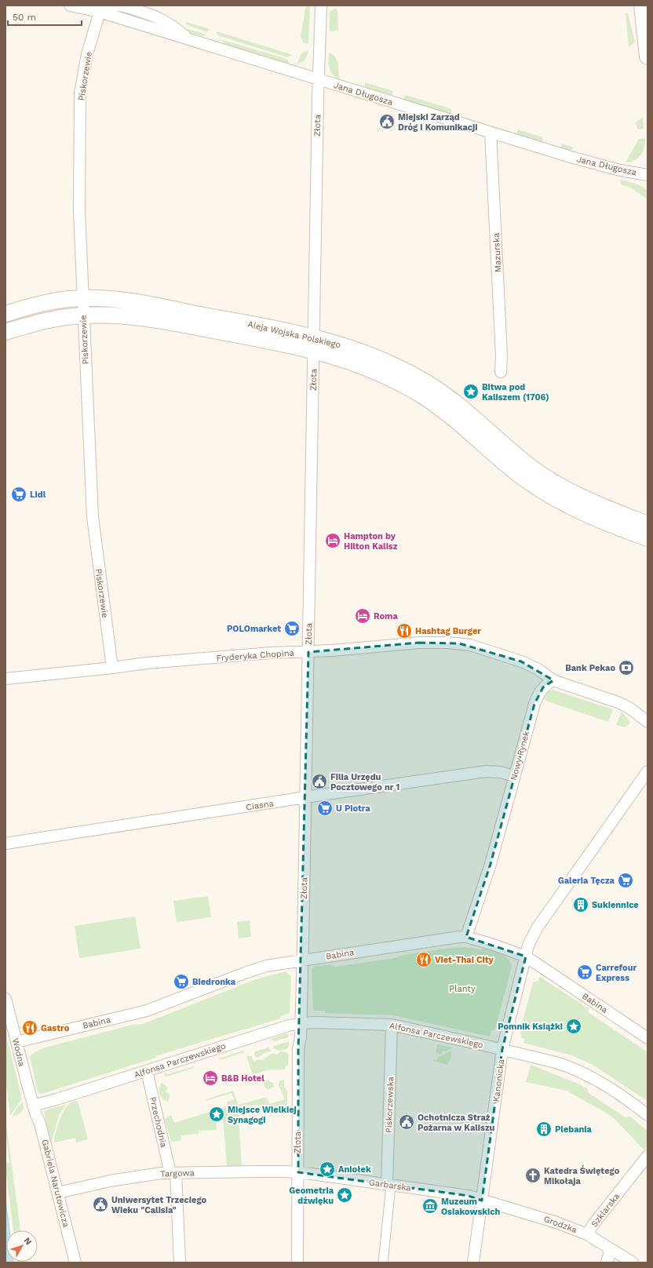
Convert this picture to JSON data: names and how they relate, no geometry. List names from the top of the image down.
{
  "streets": {
    "main road": ["Aleja Wojska Polskiego"],
    "street": [
      "Piskorzewie",
      "Jana Długosza",
      "Złota",
      "Mazurska",
      "Fryderyka Chopina",
      "Nowy Rynek",
      "Ciasna",
      "Babina",
      "Alfonsa Parczewskiego",
      "Wodna",
      "Kanonicka",
      "Piskorzewska",
      "Przechodnia",
      "Targowa",
      "Gabriela Narutowicza",
      "Garbarska",
      "Szklarska",
      "Grodzka"
    ]
  },
  "crossings": [
    ["Piskorzewie", "Jana Długosza"],
    ["Piskorzewie", "Aleja Wojska Polskiego"],
    ["Piskorzewie", "Fryderyka Chopina"],
    ["Jana Długosza", "Złota"],
    ["Jana Długosza", "Mazurska"],
    ["Złota", "Aleja Wojska Polskiego"],
    ["Złota", "Fryderyka Chopina"],
    ["Złota", "Ciasna"],
    ["Złota", "Babina"],
    ["Złota", "Alfonsa Parczewskiego"],
    ["Złota", "Targowa"],
    ["Złota", "Garbarska"],
    ["Fryderyka Chopina", "Nowy Rynek"],
    ["Nowy Rynek", "Ciasna"],
    ["Nowy Rynek", "Babina"],
    ["Babina", "Wodna"],
    ["Babina", "Kanonicka"],
    ["Alfonsa Parczewskiego", "Wodna"],
    ["Alfonsa Parczewskiego", "Kanonicka"],
    ["Alfonsa Parczewskiego", "Piskorzewska"],
    ["Alfonsa Parczewskiego", "Przechodnia"],
    ["Alfonsa Parczewskiego", "Gabriela Narutowicza"],
    ["Wodna", "Gabriela Narutowicza"],
    ["Kanonicka", "Garbarska"],
    ["Kanonicka", "Grodzka"],
    ["Piskorzewska", "Garbarska"],
    ["Przechodnia", "Targowa"],
    ["Targowa", "Gabriela Narutowicza"],
    ["Targowa", "Garbarska"],
    ["Garbarska", "Grodzka"],
    ["Szklarska", "Grodzka"]
  ],
  "parks": ["Planty"],
  "places": {
    "public building": [
      "Miejski Zarząd Dróg i Komunikacji",
      "Filia Urzędu Pocztowego nr 1",
      "Ochotnicza Straż Pożarna w Kaliszu",
      "Uniwersytet Trzeciego Wieku \"Calisia\""
    ],
    "place": [
      "Bitwa pod Kaliszem (1706)",
      "Pomnik Książki",
      "Miejsce Wielkiej Synagogi",
      "Aniołek",
      "Geometria dźwięku"
    ],
    "supermarket": [
      "Lidl",
      "POLOmarket",
      "U Piotra",
      "Galeria Tęcza",
      "Carrefour Express",
      "Biedronka"
    ],
    "hotel": ["Hampton by Hilton Kalisz", "Roma", "B&B Hotel"],
    "restaurant": ["Hashtag Burger", "Viet-Thai City", "Gastro"],
    "bank": ["Bank Pekao"],
    "building": ["Sukiennice", "Plebania"],
    "church": ["Katedra Świętego Mikołaja"],
    "museum": ["Muzeum Osiakowskich"]
  },
  "scale_bar": "50 m",
  "north": "top right"
}
